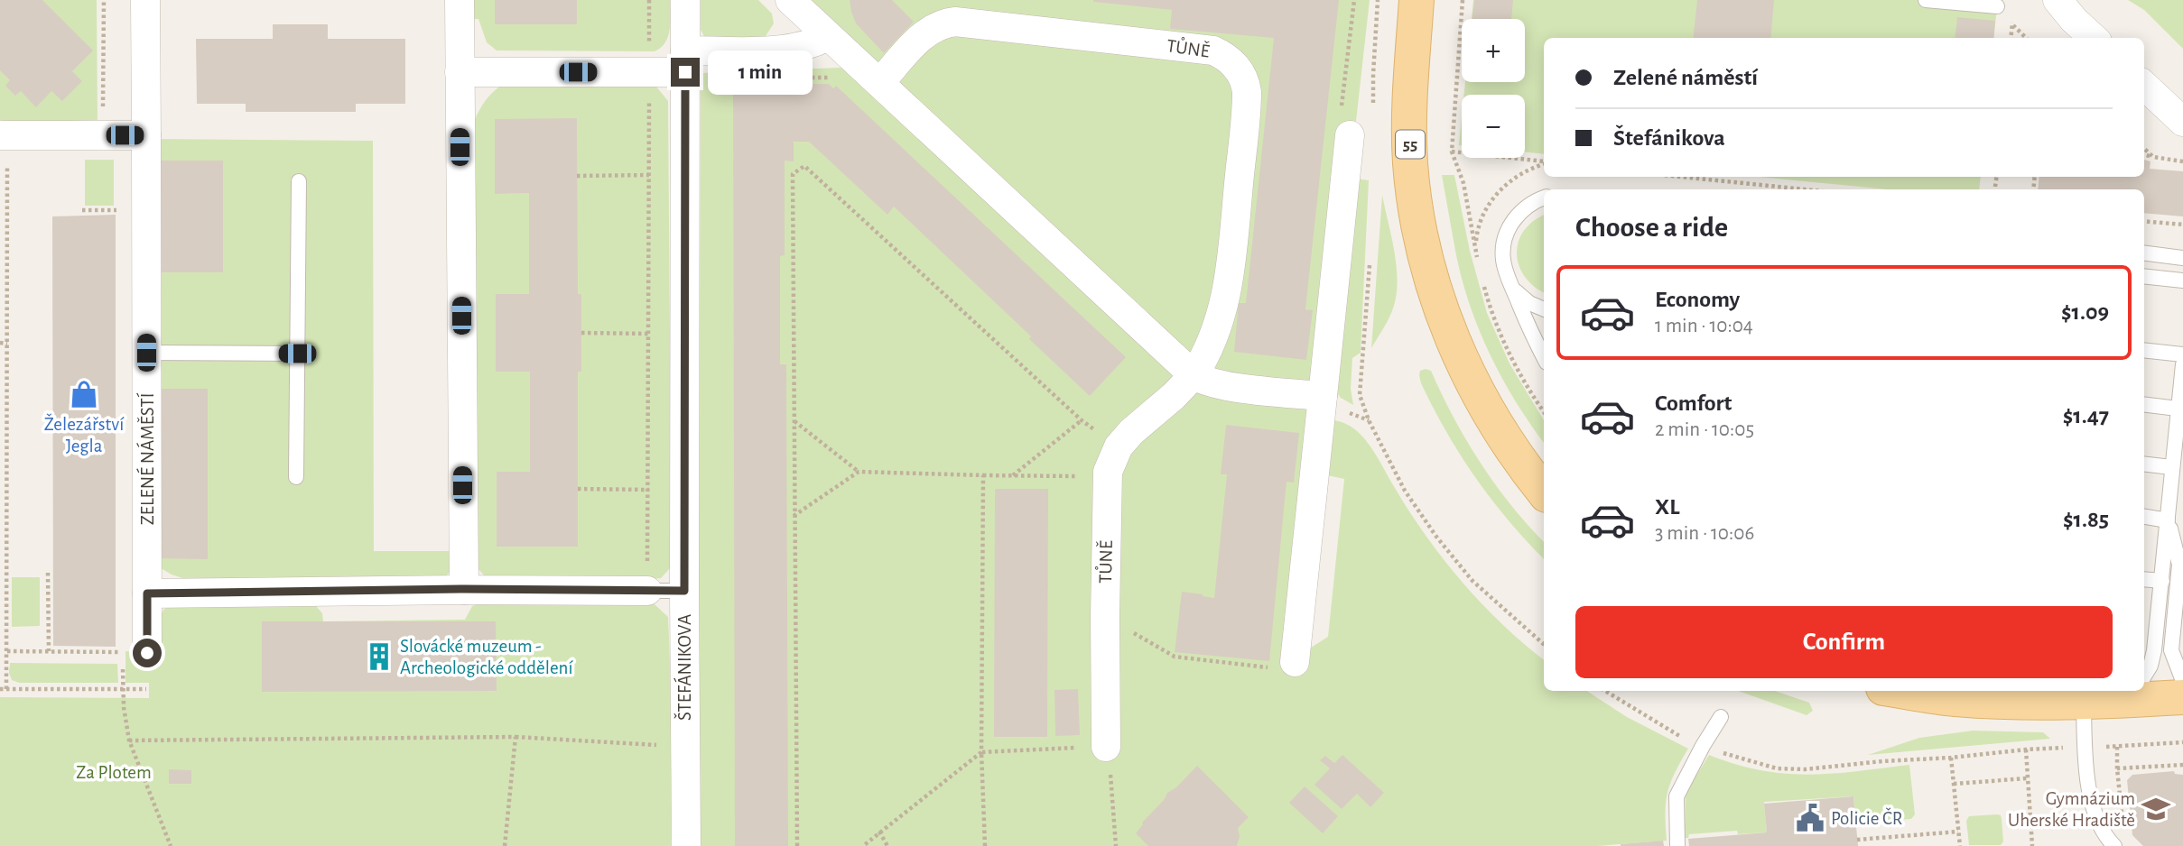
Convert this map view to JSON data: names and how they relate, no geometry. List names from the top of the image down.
{
  "streets": {
    "main road": ["55"],
    "street": ["TŮNĚ", "ZELENÉ NÁMĚSTÍ", "ŠTEFÁNIKOVA"]
  },
  "parks": ["Za Plotem"],
  "places": {
    "shop": ["Železářství Jegla"],
    "building": ["Slovácké muzeum - Archeologické oddělení"],
    "school or university": ["Gymnázium Uherské Hradiště"],
    "public building": ["Policie ČR"]
  },
  "page": {
    "map_buttons": ["+", "−"],
    "banner": ["Zelené náměstí", "Štefánikova"],
    "bubble": "1 min",
    "heading": "Choose a ride",
    "list": [
      {
        "name": "Economy",
        "note": "1 min · 10:04",
        "value": "$1.09"
      },
      {
        "name": "Comfort",
        "note": "2 min · 10:05",
        "value": "$1.47"
      },
      {
        "name": "XL",
        "note": "3 min · 10:06",
        "value": "$1.85"
      }
    ],
    "buttons": "Confirm"
  }
}
